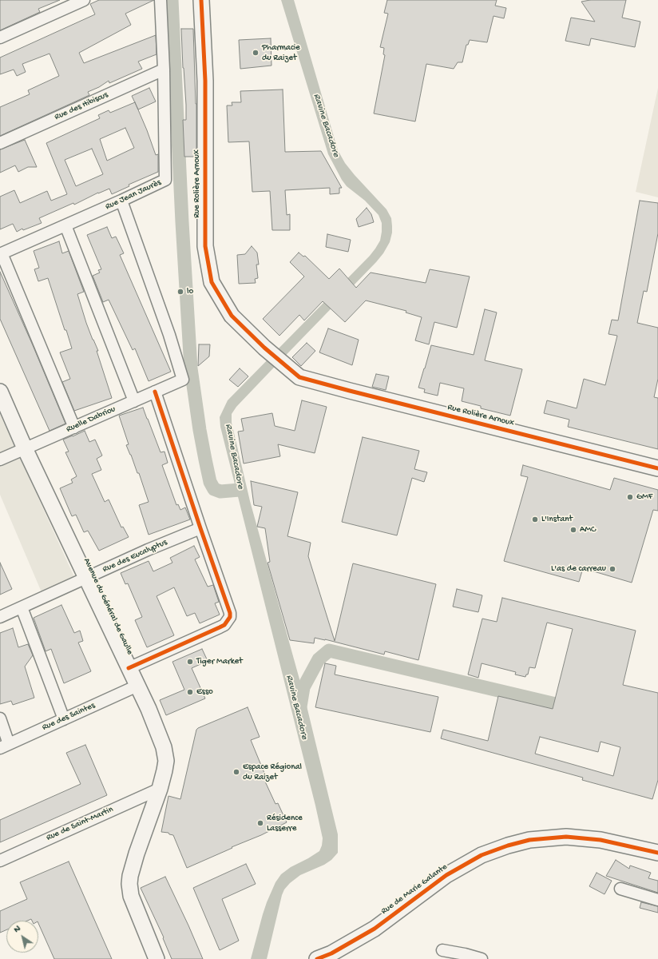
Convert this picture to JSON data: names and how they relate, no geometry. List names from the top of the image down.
{
  "streets": {
    "street": [
      "Rue des Hibiscus",
      "Rue Rolière Arnoux",
      "Rue Jean Jaurès",
      "Ruelle Dabriou",
      "Rue des Eucalyptus",
      "Avenue du Général de Gaulle",
      "Rue des Saintes",
      "Rue de Saint-Martin",
      "Rue de Marie Galante"
    ]
  },
  "crossings": [
    ["Rue des Hibiscus", "Rue Jean Jaurès"],
    ["Rue Jean Jaurès", "Ruelle Dabriou"],
    ["Ruelle Dabriou", "Avenue du Général de Gaulle"],
    ["Rue des Eucalyptus", "Avenue du Général de Gaulle"],
    ["Avenue du Général de Gaulle", "Rue des Saintes"],
    ["Avenue du Général de Gaulle", "Rue de Saint-Martin"]
  ],
  "water": ["Ravine Bacadore"],
  "places": [
    "Pharmacie du Raizet",
    "lo",
    "GMF",
    "L'Instant",
    "AMC",
    "L'as de carreau",
    "Tiger Market",
    "Esso",
    "Espace Régional du Raizet",
    "Résidence Lasserre"
  ],
  "north": "top left"
}
